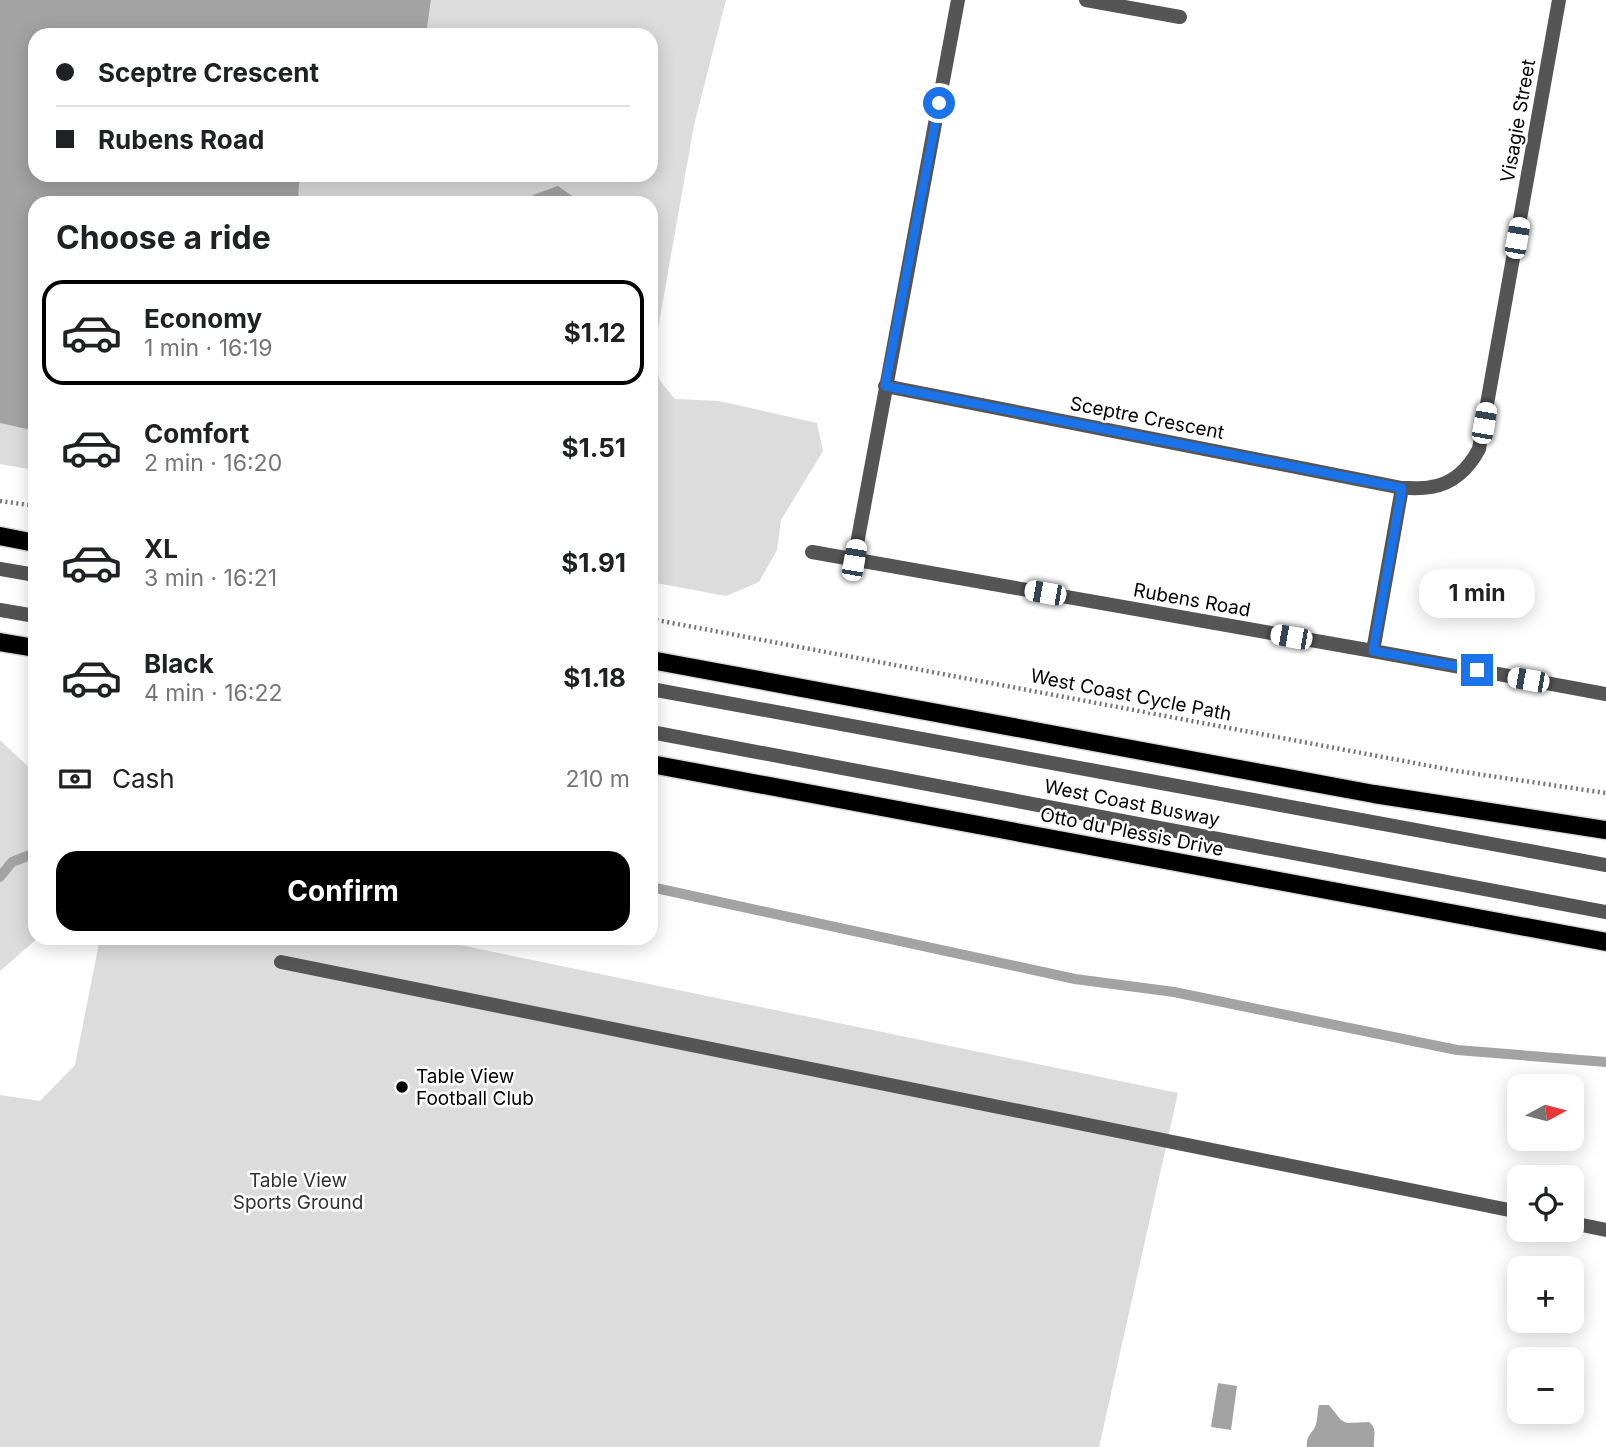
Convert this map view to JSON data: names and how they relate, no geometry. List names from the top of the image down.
{
  "streets": {
    "main road": ["Otto du Plessis Drive"],
    "street": [
      "Visagie Street",
      "Sceptre Crescent",
      "Rubens Road",
      "West Coast Busway"
    ],
    "path": ["West Coast Cycle Path"]
  },
  "crossings": [
    ["Visagie Street", "Sceptre Crescent"]
  ],
  "parks": ["Table View Sports Ground"],
  "places": ["Table View Football Club"],
  "north": "right",
  "page": {
    "banner": ["Sceptre Crescent", "Rubens Road"],
    "heading": "Choose a ride",
    "list": [
      {
        "name": "Economy",
        "note": "1 min · 16:19",
        "value": "$1.12"
      },
      {
        "name": "Comfort",
        "note": "2 min · 16:20",
        "value": "$1.51"
      },
      {
        "name": "XL",
        "note": "3 min · 16:21",
        "value": "$1.91"
      },
      {
        "name": "Black",
        "note": "4 min · 16:22",
        "value": "$1.18"
      }
    ],
    "bubble": "1 min",
    "pay": ["Cash", "210 m"],
    "buttons": "Confirm",
    "map_buttons": ["+", "−"]
  }
}
